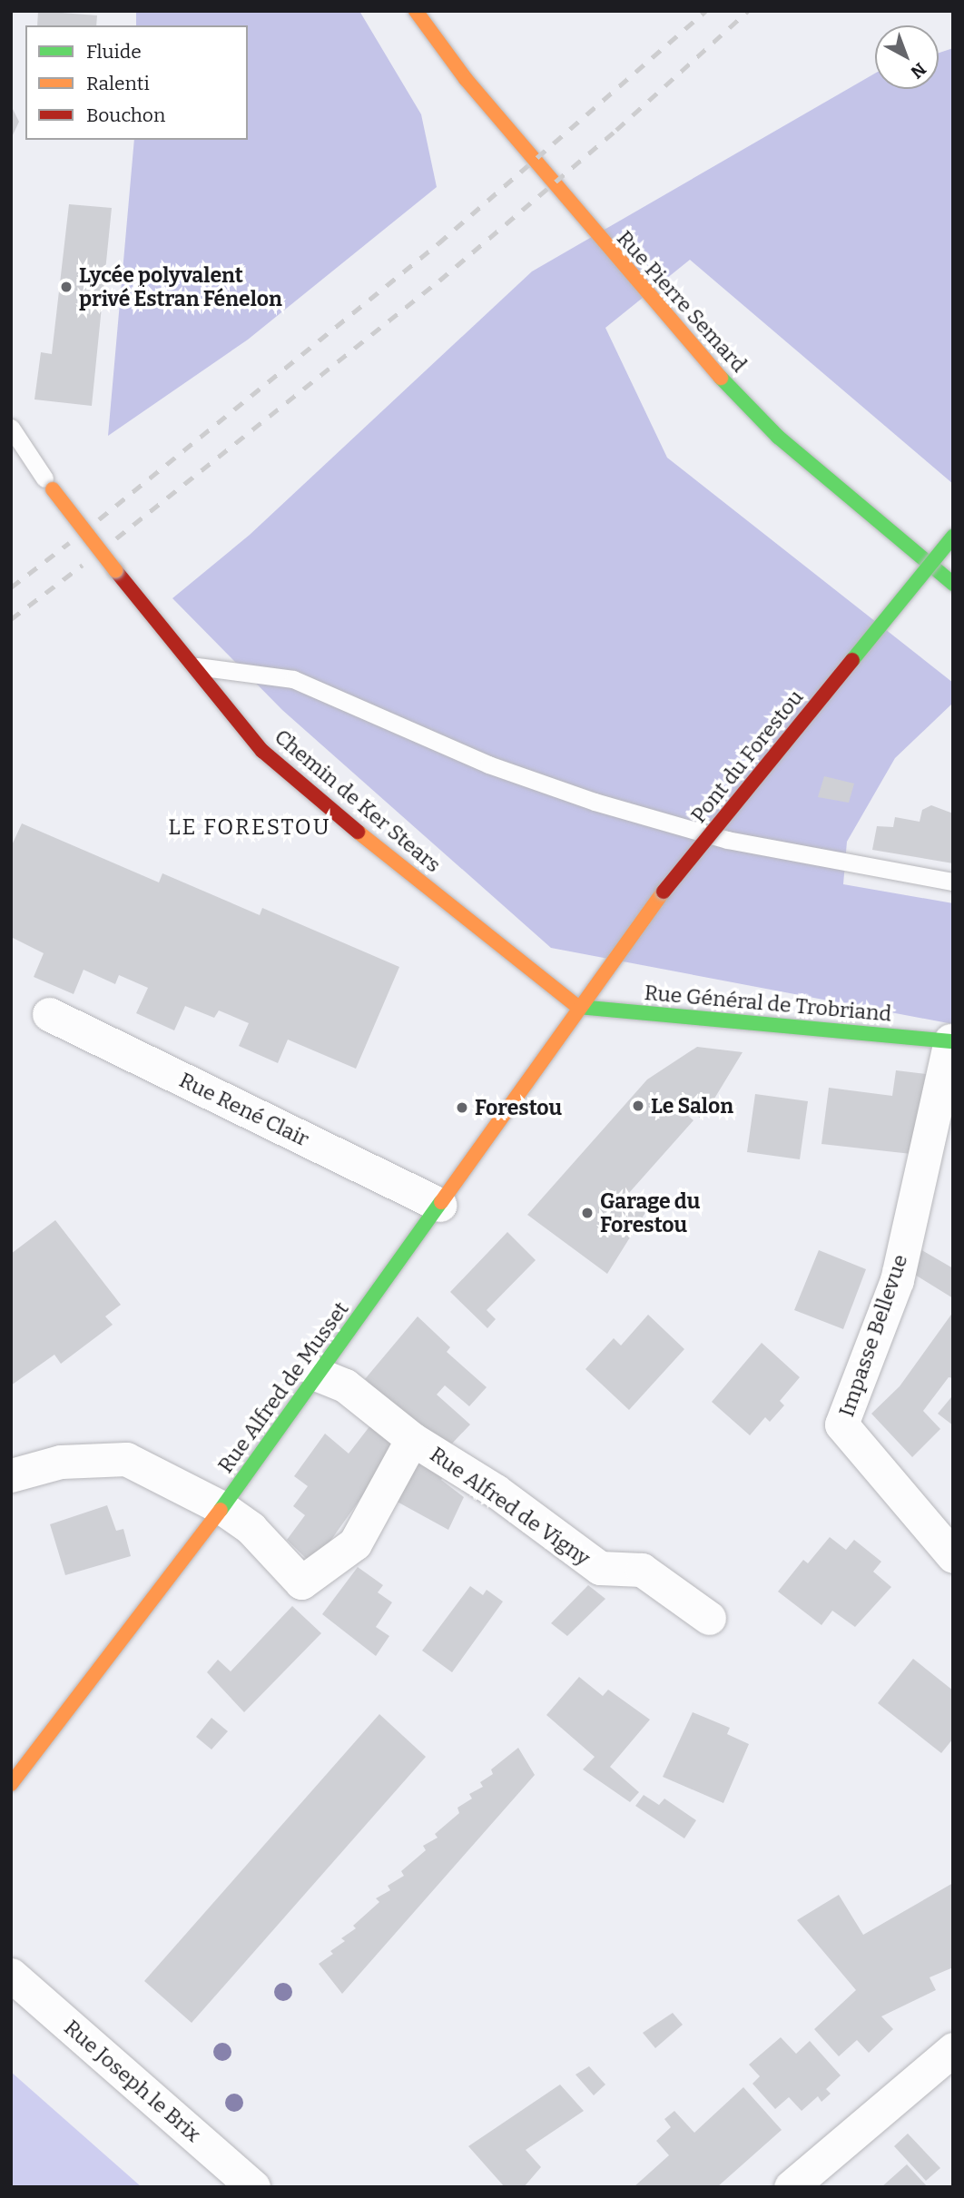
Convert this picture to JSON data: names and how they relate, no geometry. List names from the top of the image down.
{
  "streets": {
    "street": [
      "Rue Pierre Semard",
      "Pont du Forestou",
      "Chemin de Ker Stears",
      "Rue Général de Trobriand",
      "Rue René Clair",
      "Impasse Bellevue",
      "Rue Alfred de Musset",
      "Rue Alfred de Vigny",
      "Rue Joseph le Brix"
    ]
  },
  "crossings": [
    ["Pont du Forestou", "Chemin de Ker Stears"],
    ["Pont du Forestou", "Rue Général de Trobriand"],
    ["Pont du Forestou", "Rue Alfred de Musset"],
    ["Chemin de Ker Stears", "Rue Général de Trobriand"],
    ["Chemin de Ker Stears", "Rue Alfred de Musset"],
    ["Rue Général de Trobriand", "Impasse Bellevue"],
    ["Rue Général de Trobriand", "Rue Alfred de Musset"],
    ["Rue René Clair", "Rue Alfred de Musset"],
    ["Rue Alfred de Musset", "Rue Alfred de Vigny"]
  ],
  "districts": ["LE FORESTOU"],
  "places": [
    "Lycée polyvalent privé Estran Fénelon",
    "Le Salon",
    "Forestou",
    "Garage du Forestou"
  ],
  "legend": ["Fluide", "Ralenti", "Bouchon"],
  "north": "bottom right"
}
